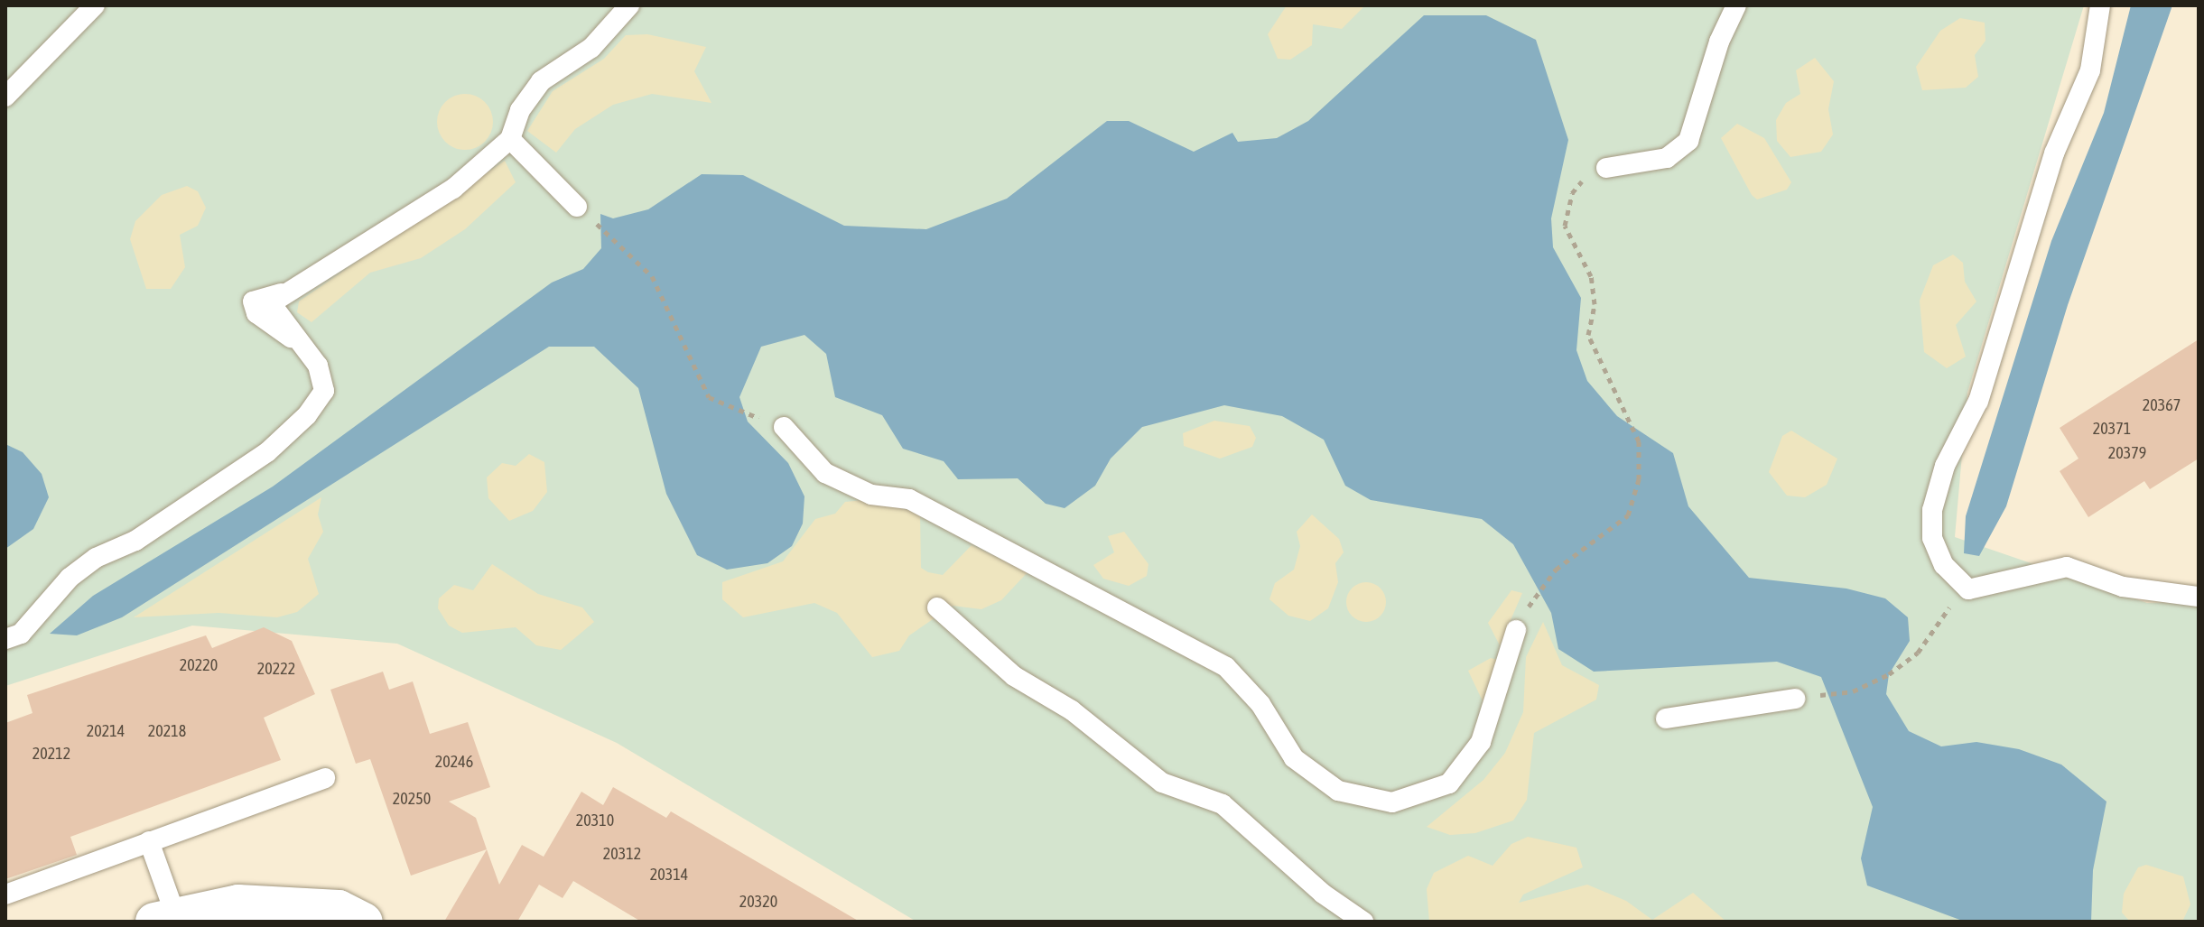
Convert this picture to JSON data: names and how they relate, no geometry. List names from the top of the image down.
{
  "house_numbers": [
    "20367",
    "20371",
    "20379",
    "20220",
    "20222",
    "20214",
    "20218",
    "20212",
    "20246",
    "20250",
    "20310",
    "20312",
    "20314",
    "20320"
  ]
}
